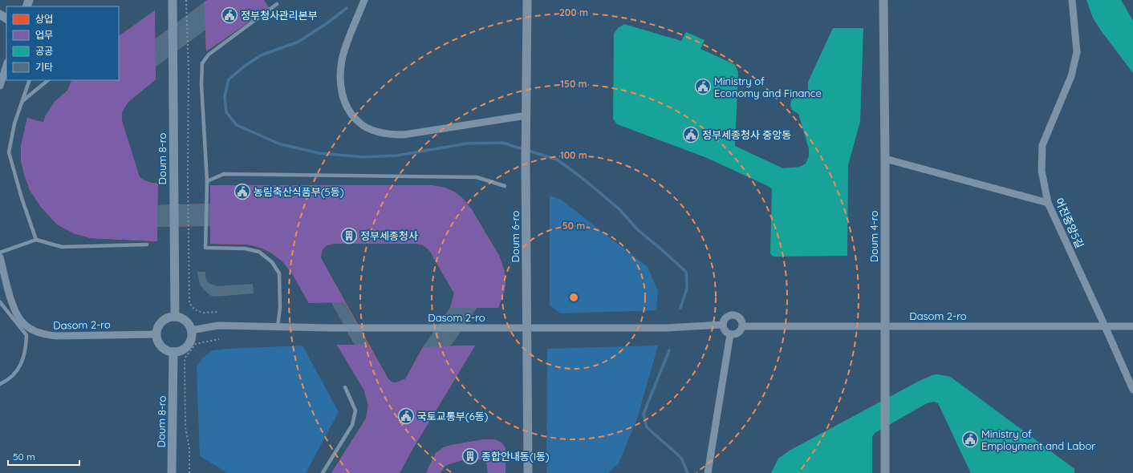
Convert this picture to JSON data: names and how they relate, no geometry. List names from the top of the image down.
{
  "streets": {
    "street": [
      "Doum 8-ro",
      "어진중앙5길",
      "Doum 6-ro",
      "Doum 4-ro",
      "Dasom 2-ro"
    ]
  },
  "crossings": [
    ["Doum 8-ro", "Dasom 2-ro"],
    ["어진중앙5길", "Dasom 2-ro"],
    ["Doum 6-ro", "Dasom 2-ro"],
    ["Doum 4-ro", "Dasom 2-ro"]
  ],
  "places": {
    "public building": [
      "정부청사관리본부",
      "Ministry of Economy and Finance",
      "정부세종청사 중앙동",
      "농림축산식품부(5동)",
      "국토교통부(6동)",
      "Ministry of Employment and Labor"
    ],
    "building": ["정부세종청사", "종합안내동(I동)"]
  },
  "legend": [
    "상업",
    "업무",
    "공공",
    "기타"
  ],
  "scale_bar": "50 m",
  "rings": [
    "200 m",
    "150 m",
    "100 m",
    "50 m"
  ]
}
